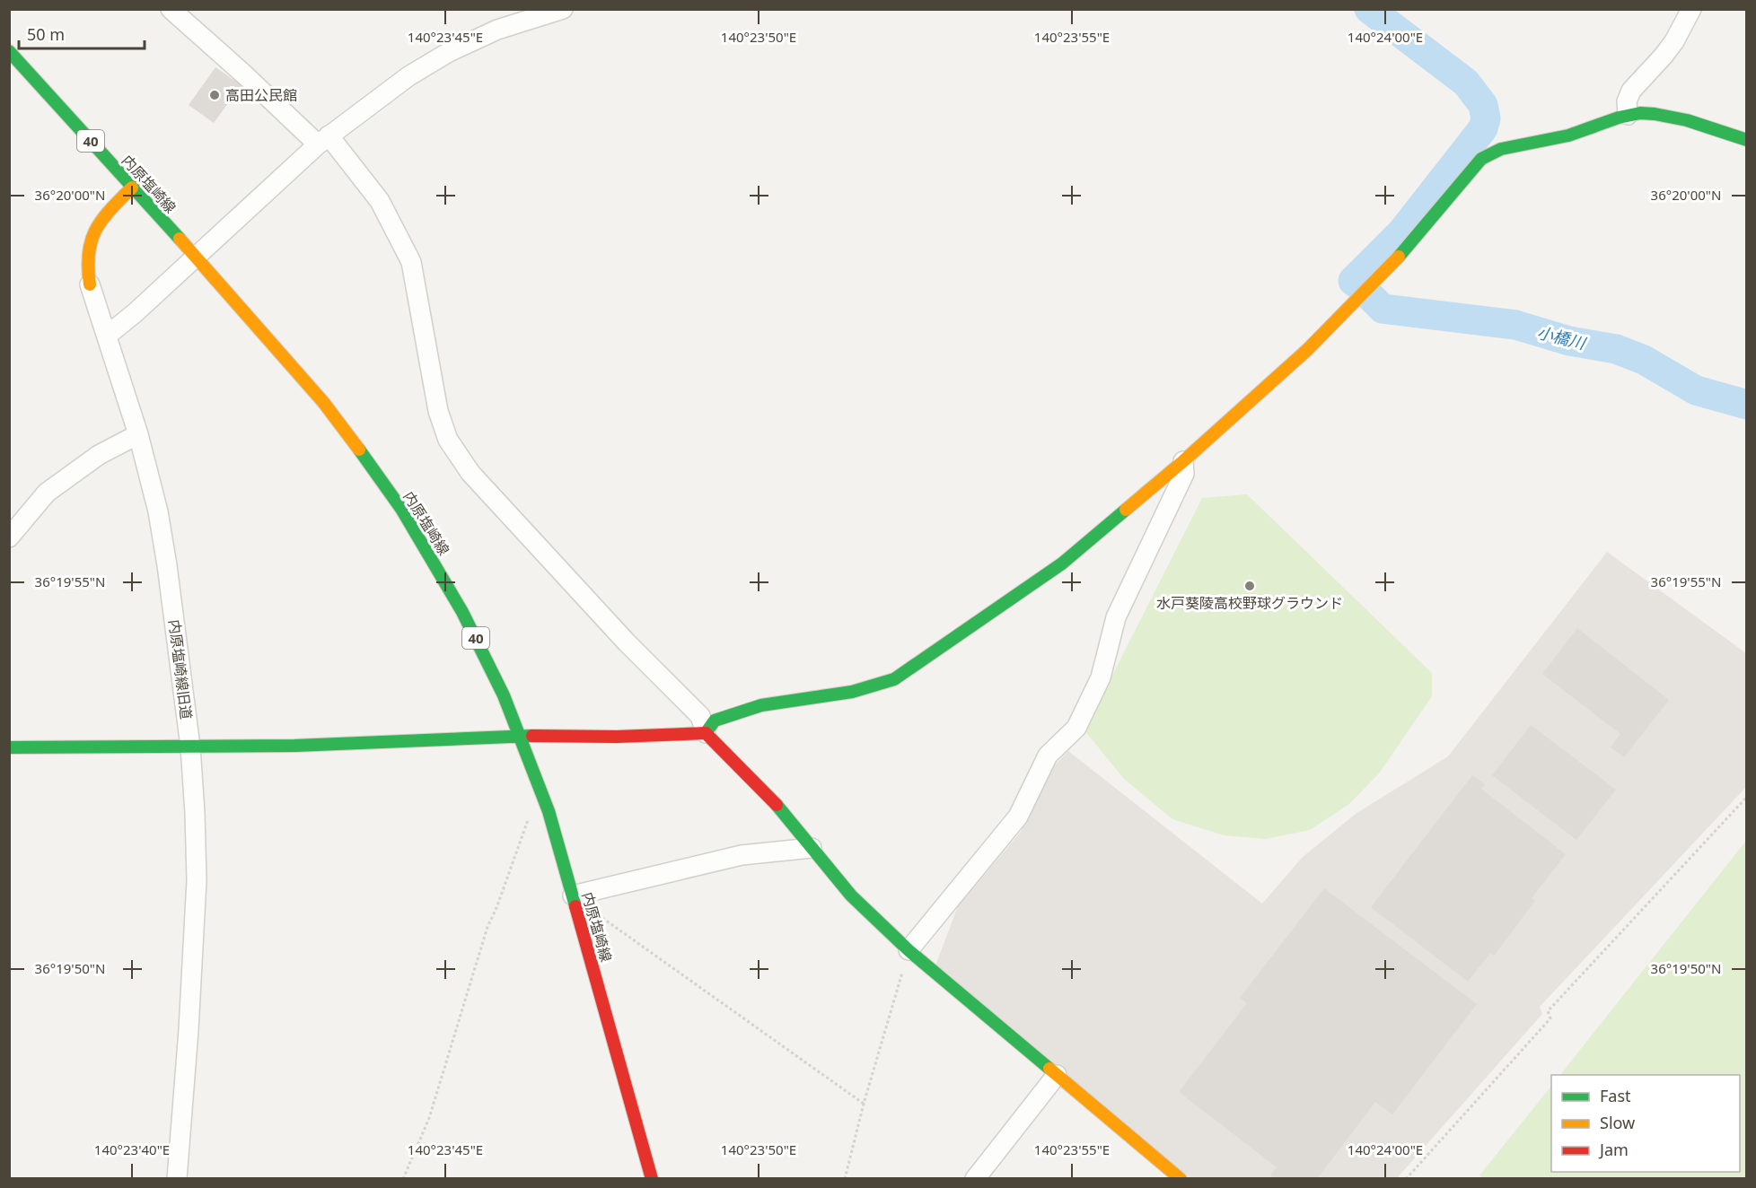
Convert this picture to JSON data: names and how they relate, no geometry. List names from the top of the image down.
{
  "streets": {
    "street": ["40", "内原塩崎線", "内原塩崎線旧道"]
  },
  "crossings": [
    ["内原塩崎線", "内原塩崎線旧道"]
  ],
  "water": ["小橋川"],
  "places": ["高田公民館", "水戸葵陵高校野球グラウンド"],
  "legend": ["Fast", "Slow", "Jam"],
  "scale_bar": "50 m",
  "coordinates": [
    "140°23'45\"E",
    "140°23'50\"E",
    "140°23'55\"E",
    "140°24'00\"E",
    "36°20'00\"N",
    "36°19'55\"N",
    "36°19'50\"N",
    "140°23'40\"E"
  ]
}
